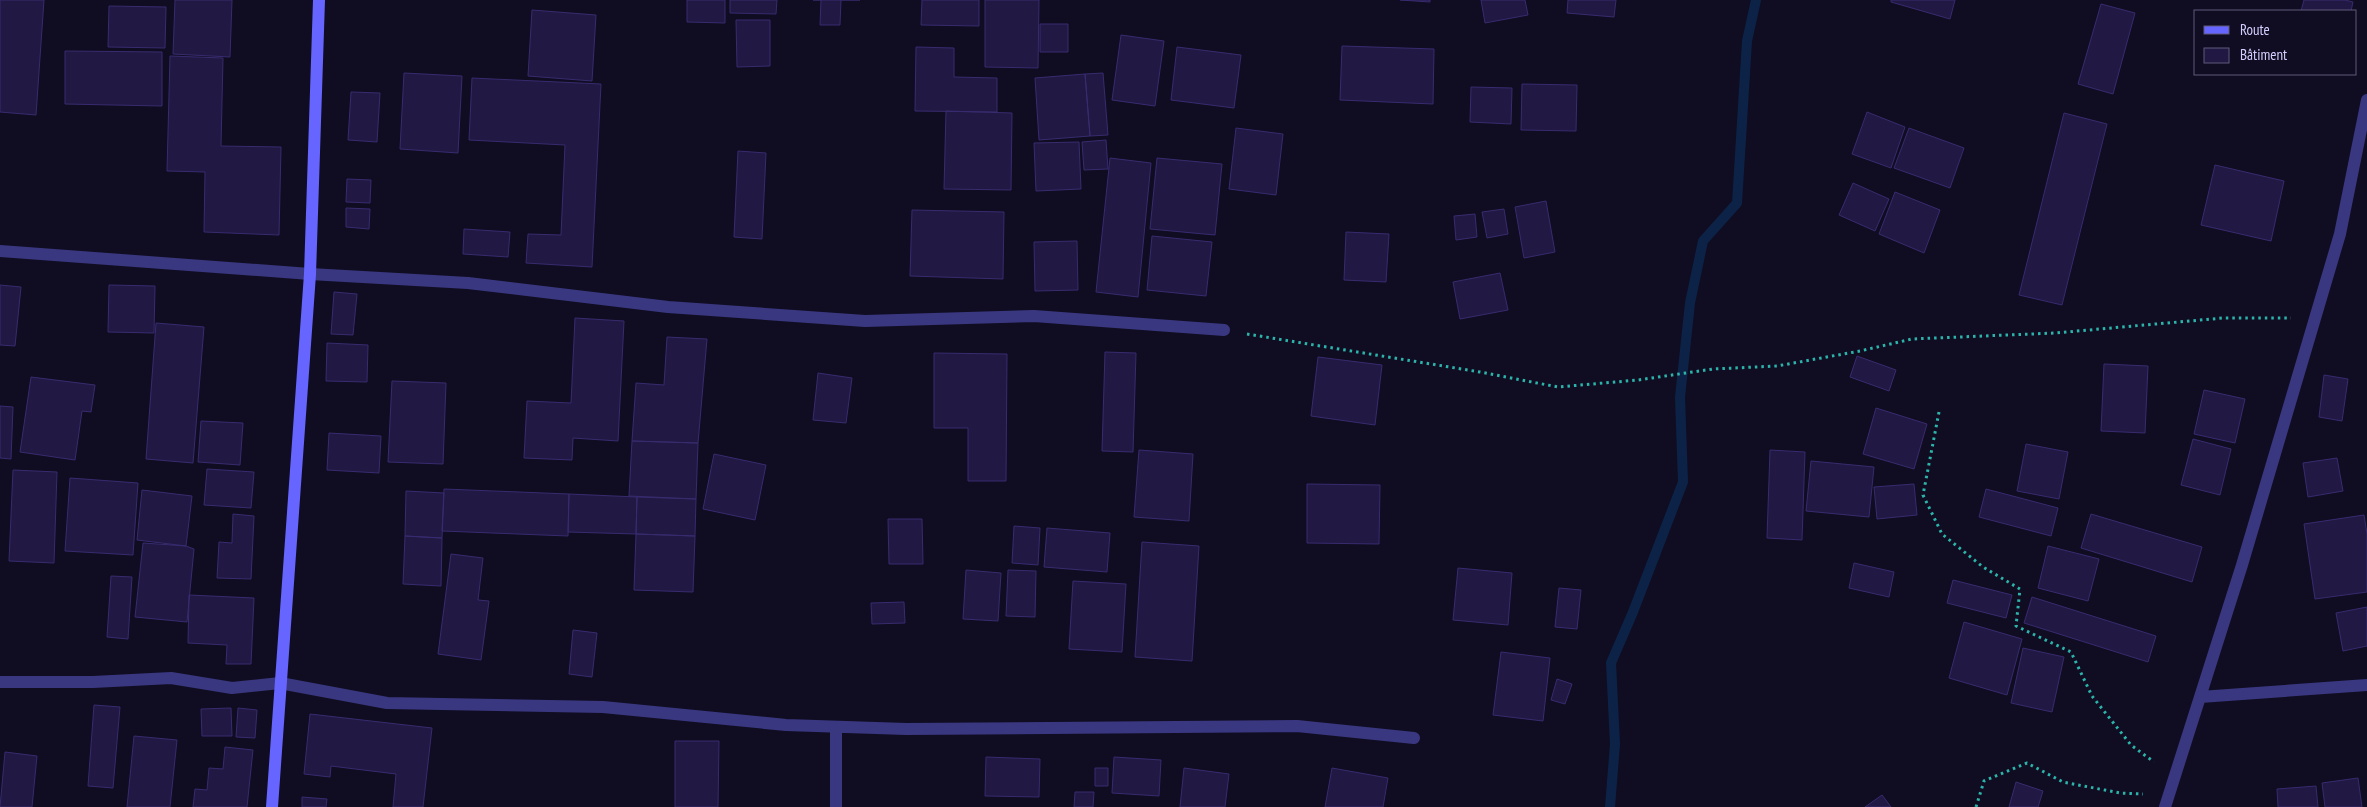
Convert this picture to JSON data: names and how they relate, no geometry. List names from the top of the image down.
{
  "legend": ["Route", "Bâtiment"]
}
